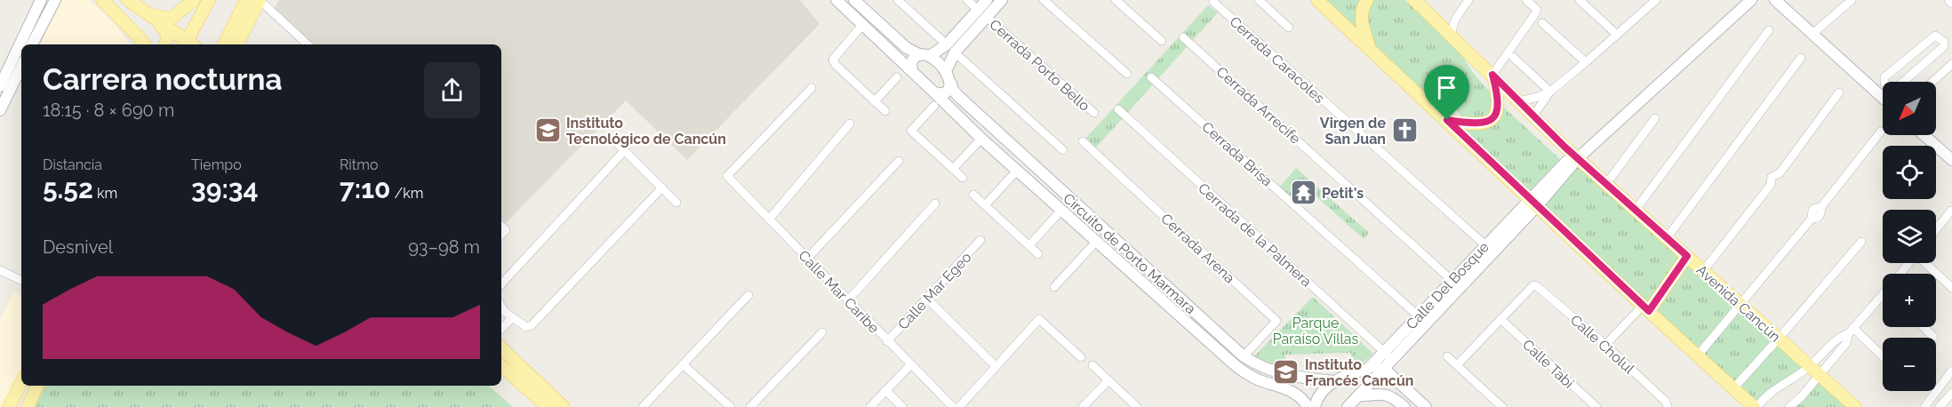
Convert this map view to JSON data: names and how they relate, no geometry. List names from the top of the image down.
{
  "streets": {
    "main road": ["Avenida Cancún"],
    "street": [
      "Cerrada Caracoles",
      "Cerrada Porto Bello",
      "Cerrada Arrecife",
      "Cerrada Brisa",
      "Cerrada de la Palmera",
      "Cerrada Arena",
      "Circuito de Porto Marmara",
      "Calle Del Bosque",
      "Calle Mar Egeo",
      "Calle Mar Caribe",
      "Calle Cholul",
      "Calle Tabi"
    ]
  },
  "crossings": [
    ["Cerrada Caracoles", "Calle Del Bosque"],
    ["Cerrada Arrecife", "Calle Del Bosque"],
    ["Cerrada Brisa", "Calle Del Bosque"],
    ["Cerrada de la Palmera", "Calle Del Bosque"],
    ["Cerrada Arena", "Circuito de Porto Marmara"],
    ["Circuito de Porto Marmara", "Calle Del Bosque"],
    ["Calle Del Bosque", "Avenida Cancún"],
    ["Calle Mar Egeo", "Calle Mar Caribe"],
    ["Calle Cholul", "Calle Tabi"]
  ],
  "parks": ["Parque Paraíso Villas"],
  "places": {
    "school or university": ["Instituto Tecnológico de Cancún", "Instituto Francés Cancún"],
    "church": ["Virgen de San Juan"],
    "temple": ["Petit's"]
  },
  "north": "bottom left",
  "page": {
    "heading": ["Carrera nocturna", "18:15 · 8 × 690 m"],
    "map_buttons": ["+", "−"],
    "stats": [
      ["Distancia", "5.52 km"],
      ["Tiempo", "39:34"],
      ["Ritmo", "7:10 /km"]
    ],
    "chart": ["Desnivel", "93–98 m"]
  }
}
